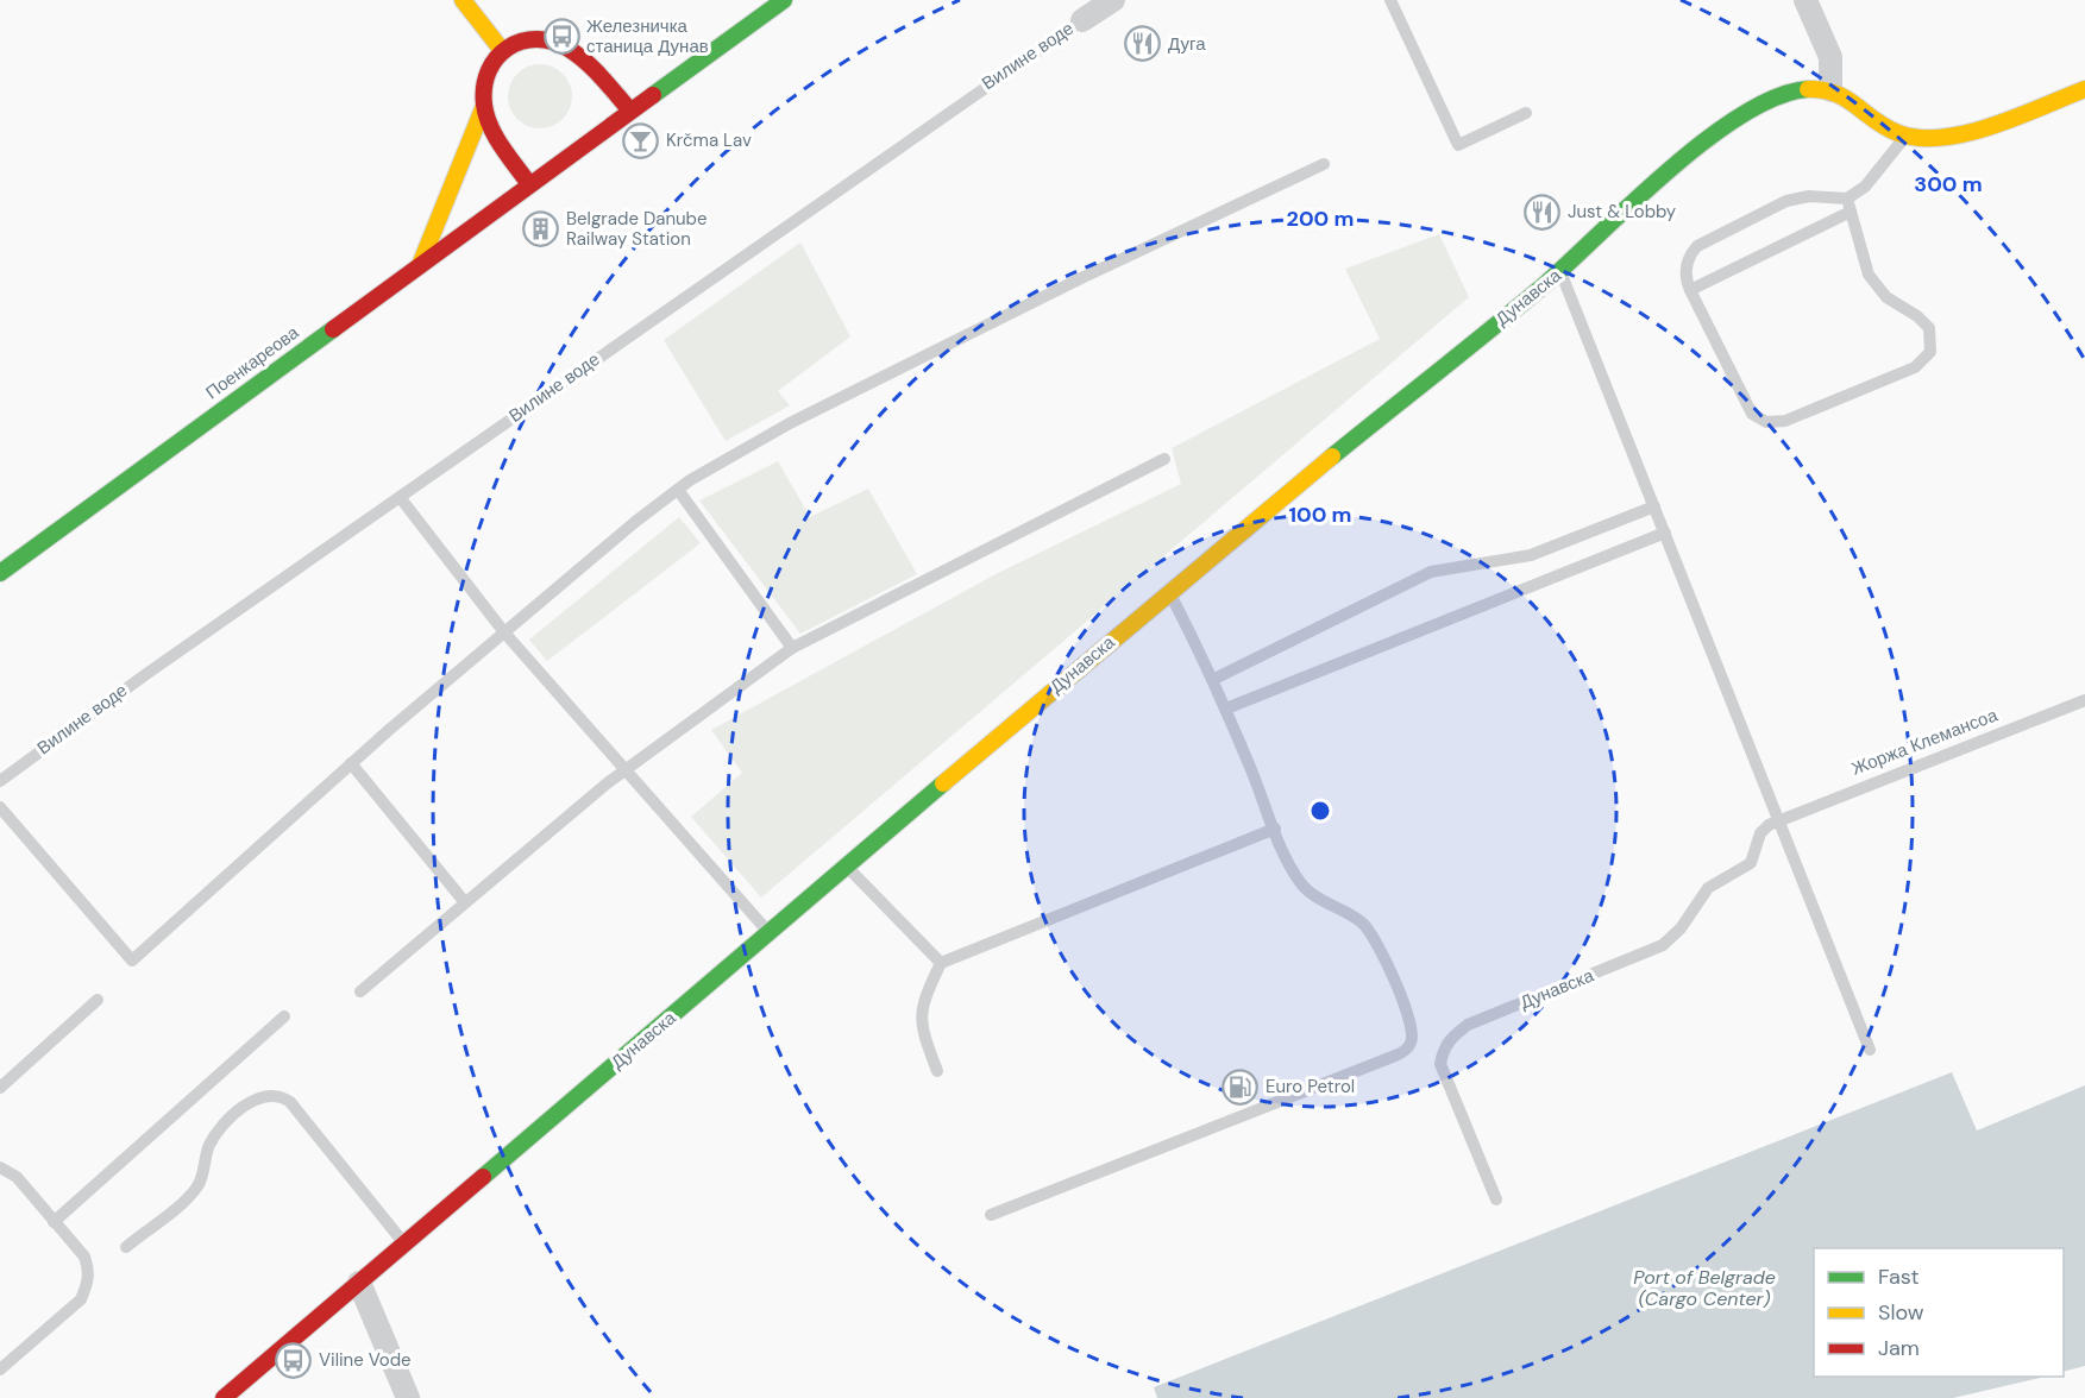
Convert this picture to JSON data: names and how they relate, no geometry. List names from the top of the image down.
{
  "streets": {
    "main road": ["Дунавска", "Поенкареова"],
    "street": ["Вилине воде"],
    "lane": ["Жоржа Клемансоа"]
  },
  "crossings": [
    ["Дунавска", "Жоржа Клемансоа"]
  ],
  "water": ["Port of Belgrade (Cargo Center)"],
  "places": {
    "bus stop": ["Железничка станица Дунав", "Viline Vode"],
    "restaurant": ["Дуга", "Just & Lobby"],
    "bar": ["Krčma Lav"],
    "building": ["Belgrade Danube Railway Station"],
    "fuel station": ["Euro Petrol"]
  },
  "legend": ["Fast", "Slow", "Jam"],
  "rings": ["300 m", "200 m", "100 m"]
}
